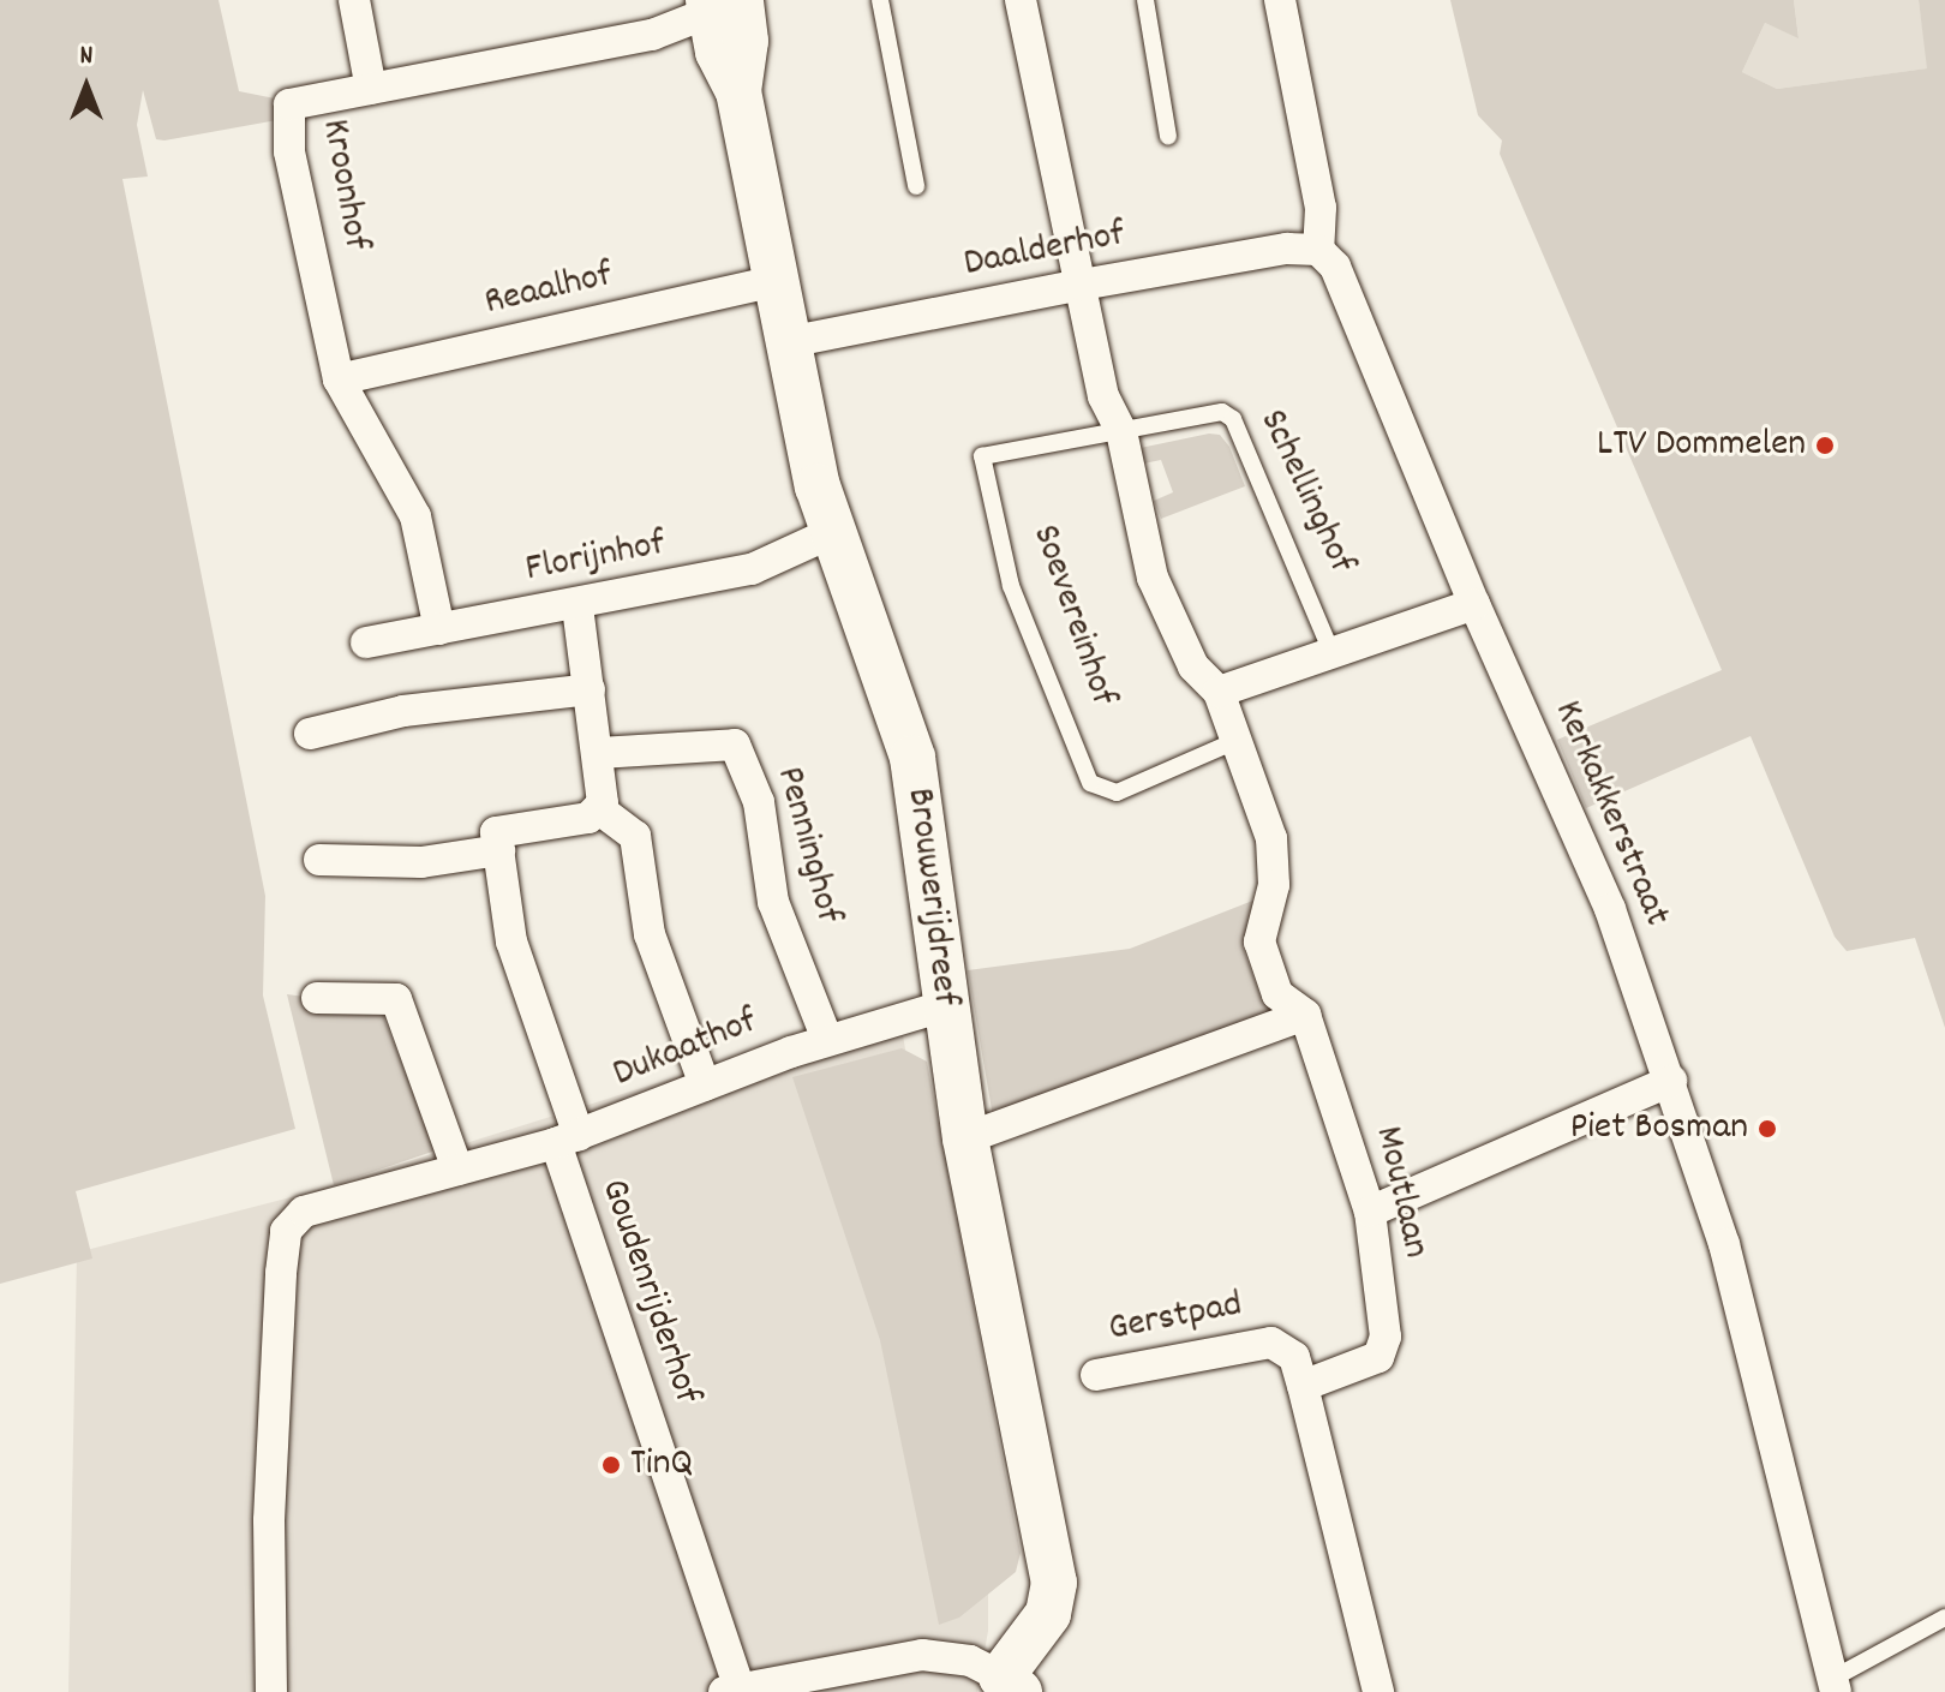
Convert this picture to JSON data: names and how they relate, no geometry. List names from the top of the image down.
{
  "streets": {
    "street": [
      "Kroonhof",
      "Daalderhof",
      "Reaalhof",
      "Florijnhof",
      "Kerkakkerstraat",
      "Penninghof",
      "Brouwerijdreef",
      "Dukaathof",
      "Moutlaan",
      "Goudenrijderhof",
      "Gerstpad"
    ],
    "lane": ["Schellinghof", "Soevereinhof"]
  },
  "crossings": [
    ["Kroonhof", "Reaalhof"],
    ["Kroonhof", "Florijnhof"],
    ["Kroonhof", "Brouwerijdreef"],
    ["Daalderhof", "Kerkakkerstraat"],
    ["Daalderhof", "Brouwerijdreef"],
    ["Reaalhof", "Brouwerijdreef"],
    ["Schellinghof", "Soevereinhof"],
    ["Florijnhof", "Brouwerijdreef"],
    ["Penninghof", "Dukaathof"],
    ["Brouwerijdreef", "Dukaathof"],
    ["Brouwerijdreef", "Goudenrijderhof"],
    ["Dukaathof", "Goudenrijderhof"],
    ["Moutlaan", "Gerstpad"]
  ],
  "places": ["LTV Dommelen", "Piet Bosman", "TinQ"],
  "north": "top"
}
